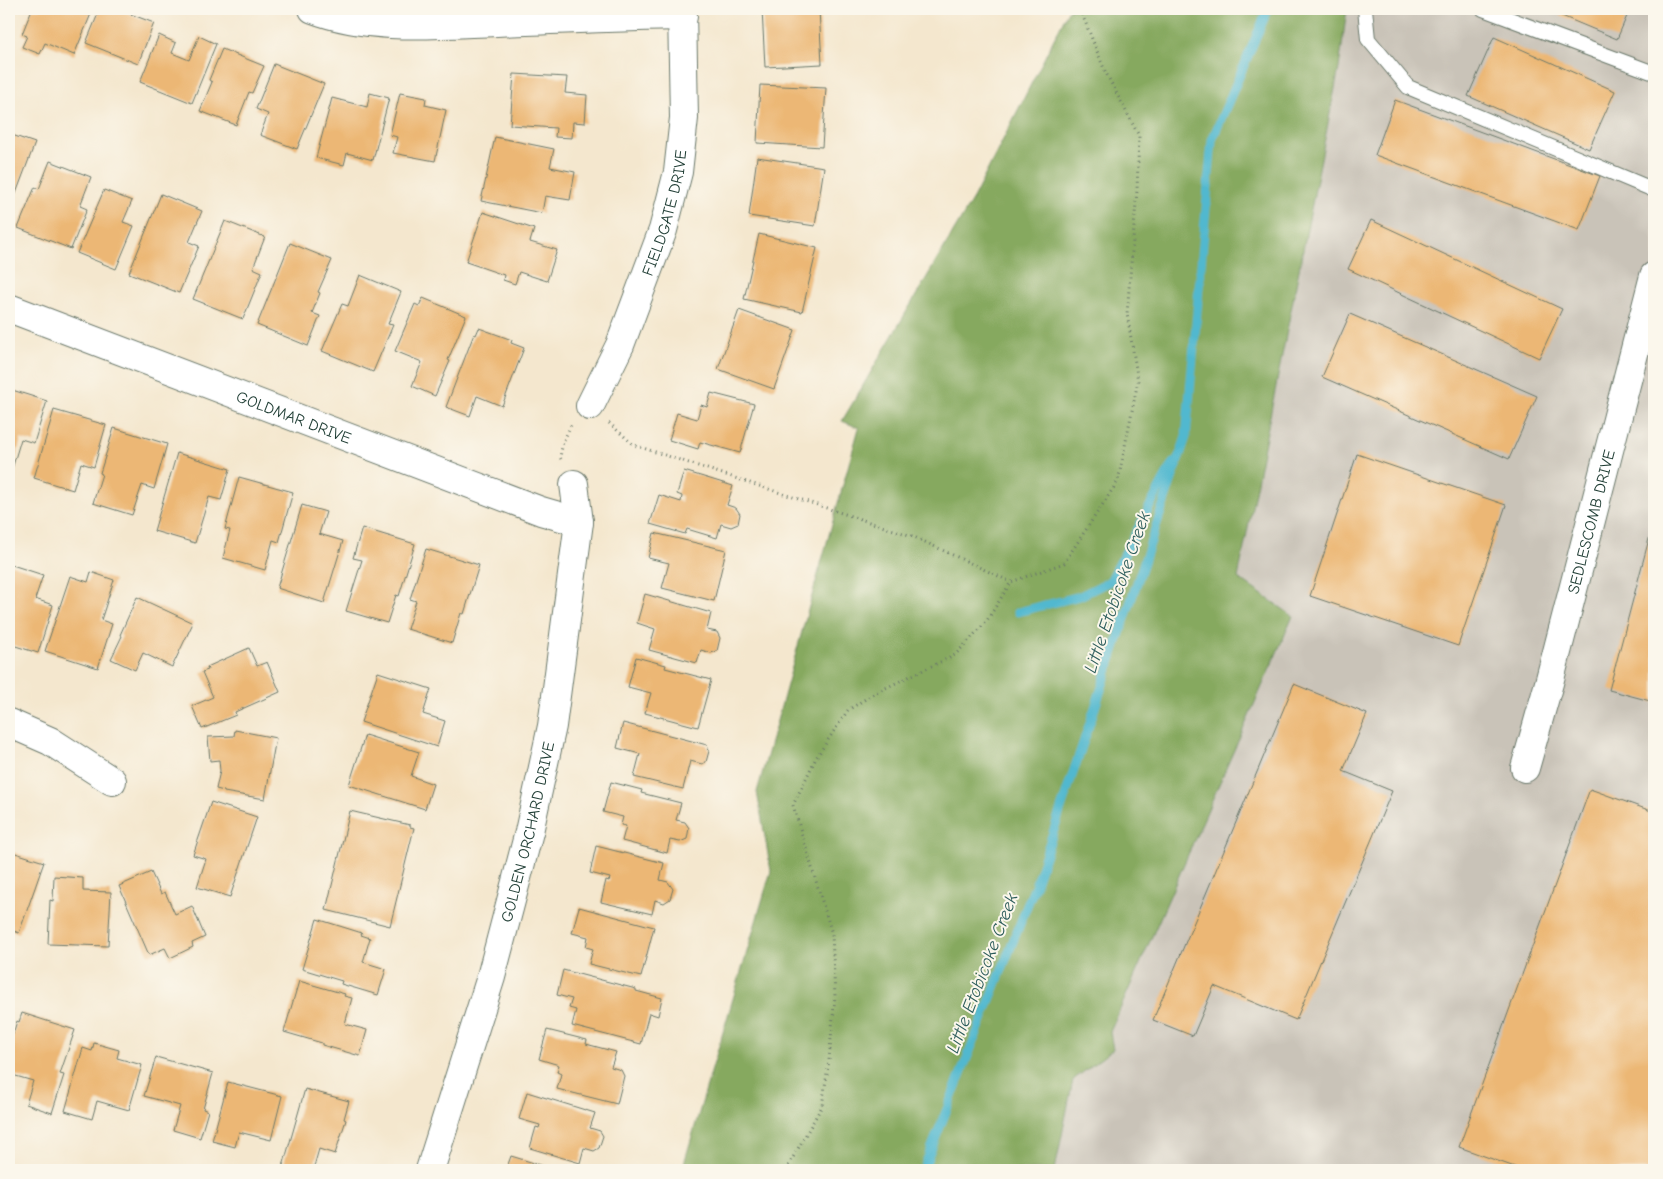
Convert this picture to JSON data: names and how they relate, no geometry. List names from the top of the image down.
{
  "streets": {
    "street": [
      "FIELDGATE DRIVE",
      "GOLDMAR DRIVE",
      "SEDLESCOMB DRIVE",
      "GOLDEN ORCHARD DRIVE"
    ]
  },
  "crossings": [
    ["GOLDMAR DRIVE", "GOLDEN ORCHARD DRIVE"]
  ],
  "water": ["Little Etobicoke Creek"]
}
